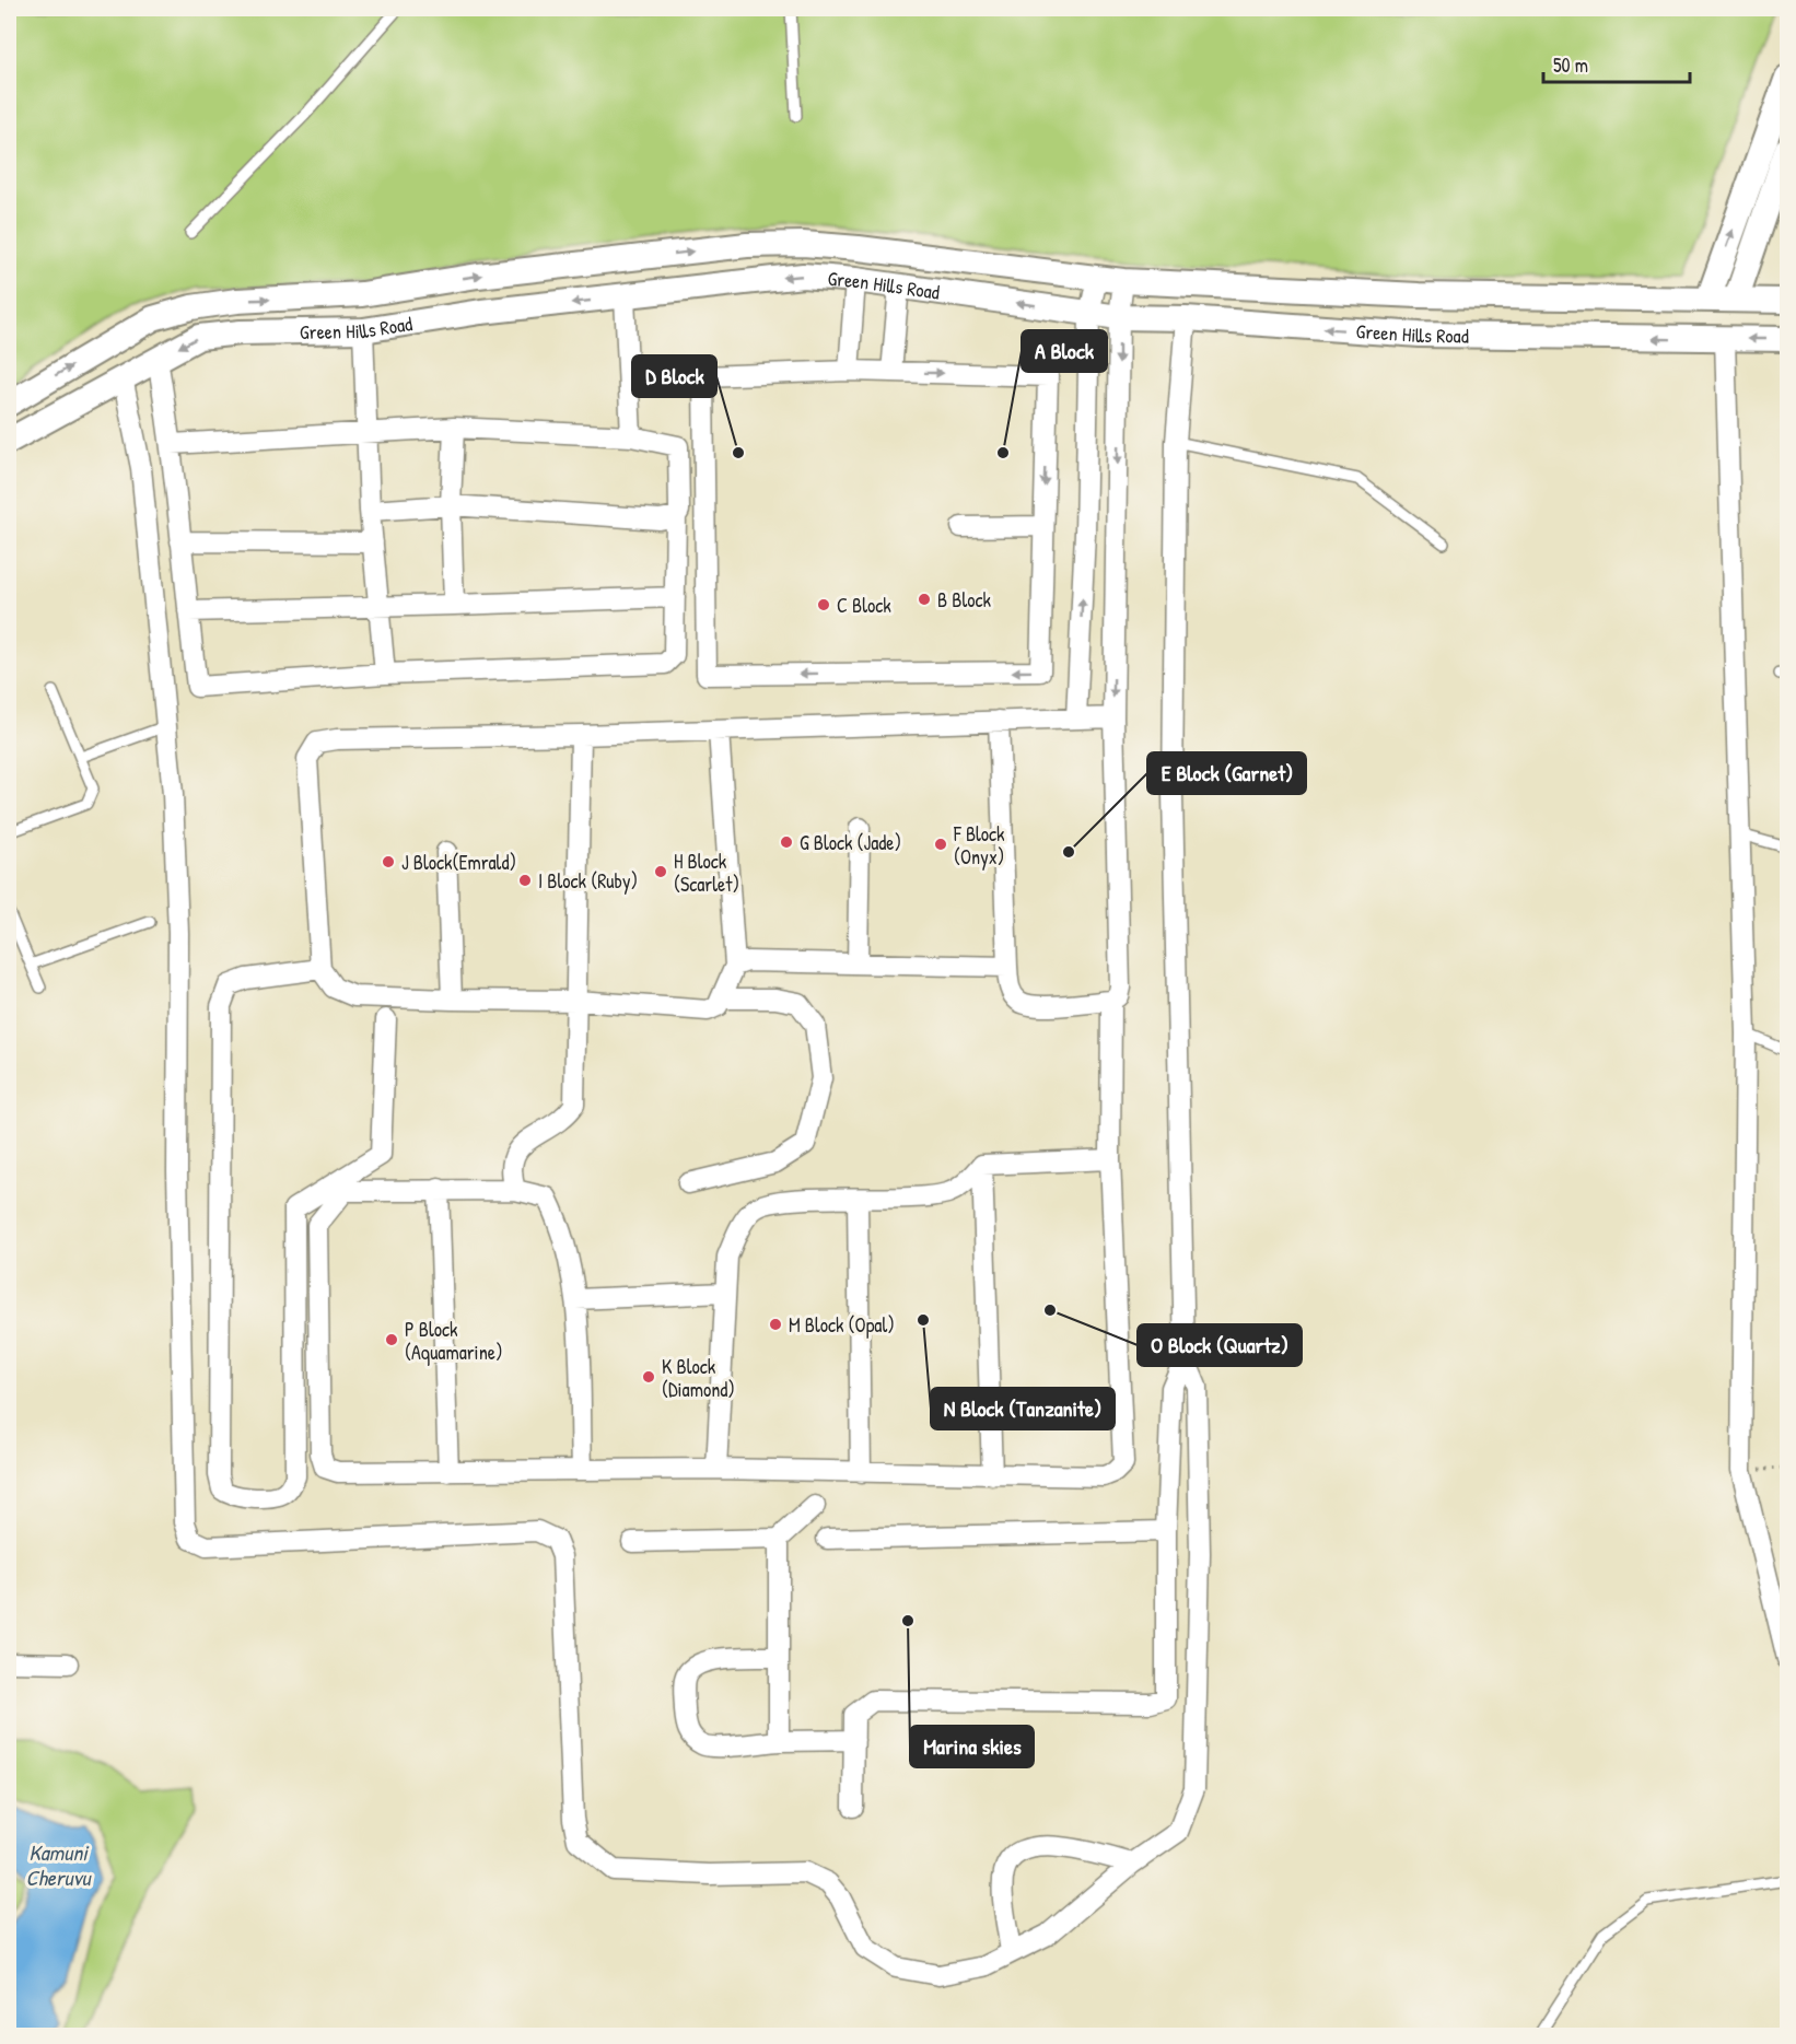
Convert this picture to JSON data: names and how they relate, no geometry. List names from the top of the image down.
{
  "streets": {
    "street": ["Green Hills Road"]
  },
  "water": ["Kamuni Cheruvu"],
  "places": [
    "D Block",
    "A Block",
    "B Block",
    "C Block",
    "G Block (Jade)",
    "F Block (Onyx)",
    "E Block (Garnet)",
    "J Block(Emrald)",
    "H Block (Scarlet)",
    "I Block (Ruby)",
    "O Block (Quartz)",
    "N Block (Tanzanite)",
    "M Block (Opal)",
    "P Block (Aquamarine)",
    "K Block (Diamond)",
    "Marina skies"
  ],
  "scale_bar": "50 m"
}
